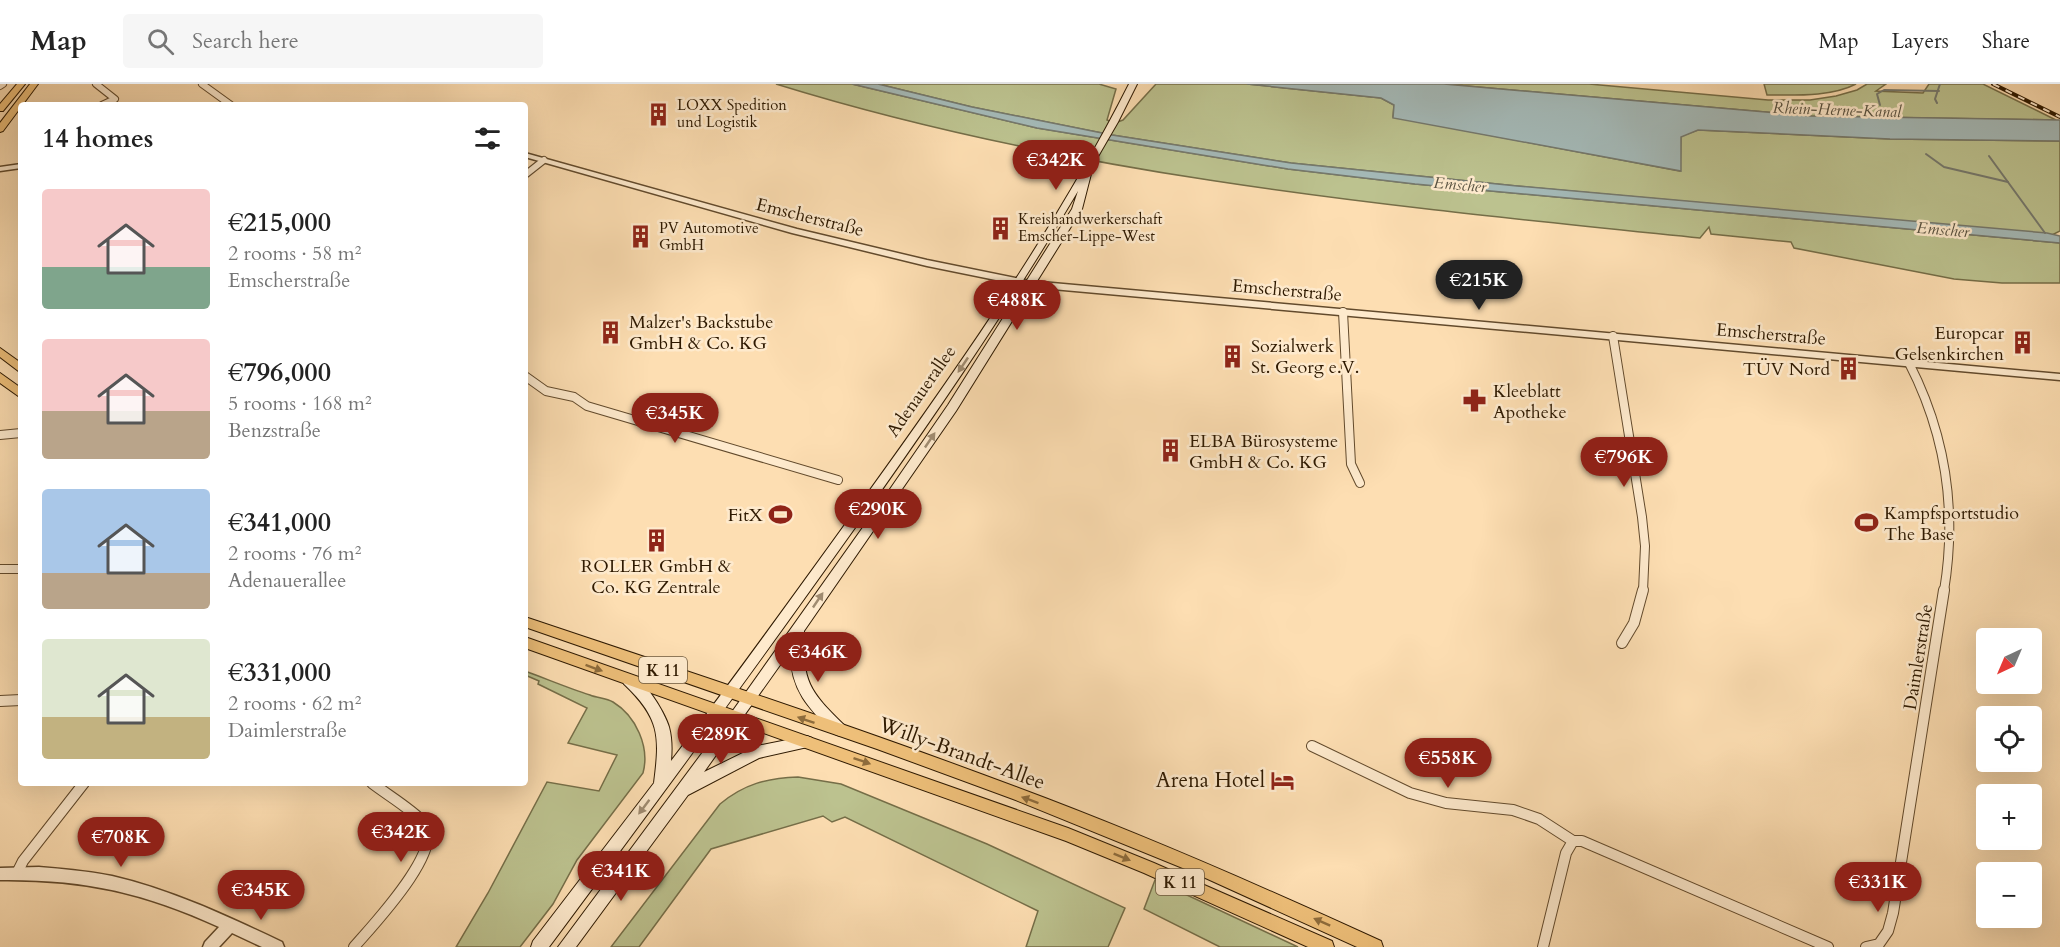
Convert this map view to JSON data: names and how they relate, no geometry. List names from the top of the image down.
{
  "streets": {
    "main road": ["Adenauerallee", "K 11", "Willy-Brandt-Allee"],
    "street": ["Emscherstraße", "Daimlerstraße"]
  },
  "crossings": [
    ["Emscherstraße", "Adenauerallee"],
    ["Emscherstraße", "Daimlerstraße"],
    ["Adenauerallee", "K 11"],
    ["Adenauerallee", "Willy-Brandt-Allee"]
  ],
  "water": ["Rhein-Herne-Kanal", "Emscher"],
  "places": {
    "building": [
      "LOXX Spedition und Logistik",
      "Kreishandwerkerschaft Emscher-Lippe-West",
      "PV Automotive GmbH",
      "Malzer's Backstube GmbH & Co. KG",
      "Europcar Gelsenkirchen",
      "Sozialwerk St. Georg e.V.",
      "TÜV Nord",
      "ELBA Bürosysteme GmbH & Co. KG",
      "ROLLER GmbH & Co. KG Zentrale"
    ],
    "pharmacy": ["Kleeblatt Apotheke"],
    "sports": ["FitX", "Kampfsportstudio The Base"],
    "hotel": ["Arena Hotel"]
  },
  "north": "bottom left",
  "page": {
    "header": "Map",
    "search": "Search here",
    "nav": ["Map", "Layers", "Share"],
    "heading": "14 homes",
    "price": [
      "€342K",
      "€215K",
      "€488K",
      "€345K",
      "€796K",
      "€290K",
      "€346K",
      "€289K",
      "€558K",
      "€342K",
      "€708K",
      "€341K",
      "€331K",
      "€345K"
    ],
    "list": [
      {
        "name": "€215,000",
        "note": "2 rooms · 58 m² · Emscherstraße"
      },
      {
        "name": "€796,000",
        "note": "5 rooms · 168 m² · Benzstraße"
      },
      {
        "name": "€341,000",
        "note": "2 rooms · 76 m² · Adenauerallee"
      },
      {
        "name": "€331,000",
        "note": "2 rooms · 62 m² · Daimlerstraße"
      }
    ],
    "map_buttons": ["+", "−"]
  }
}
